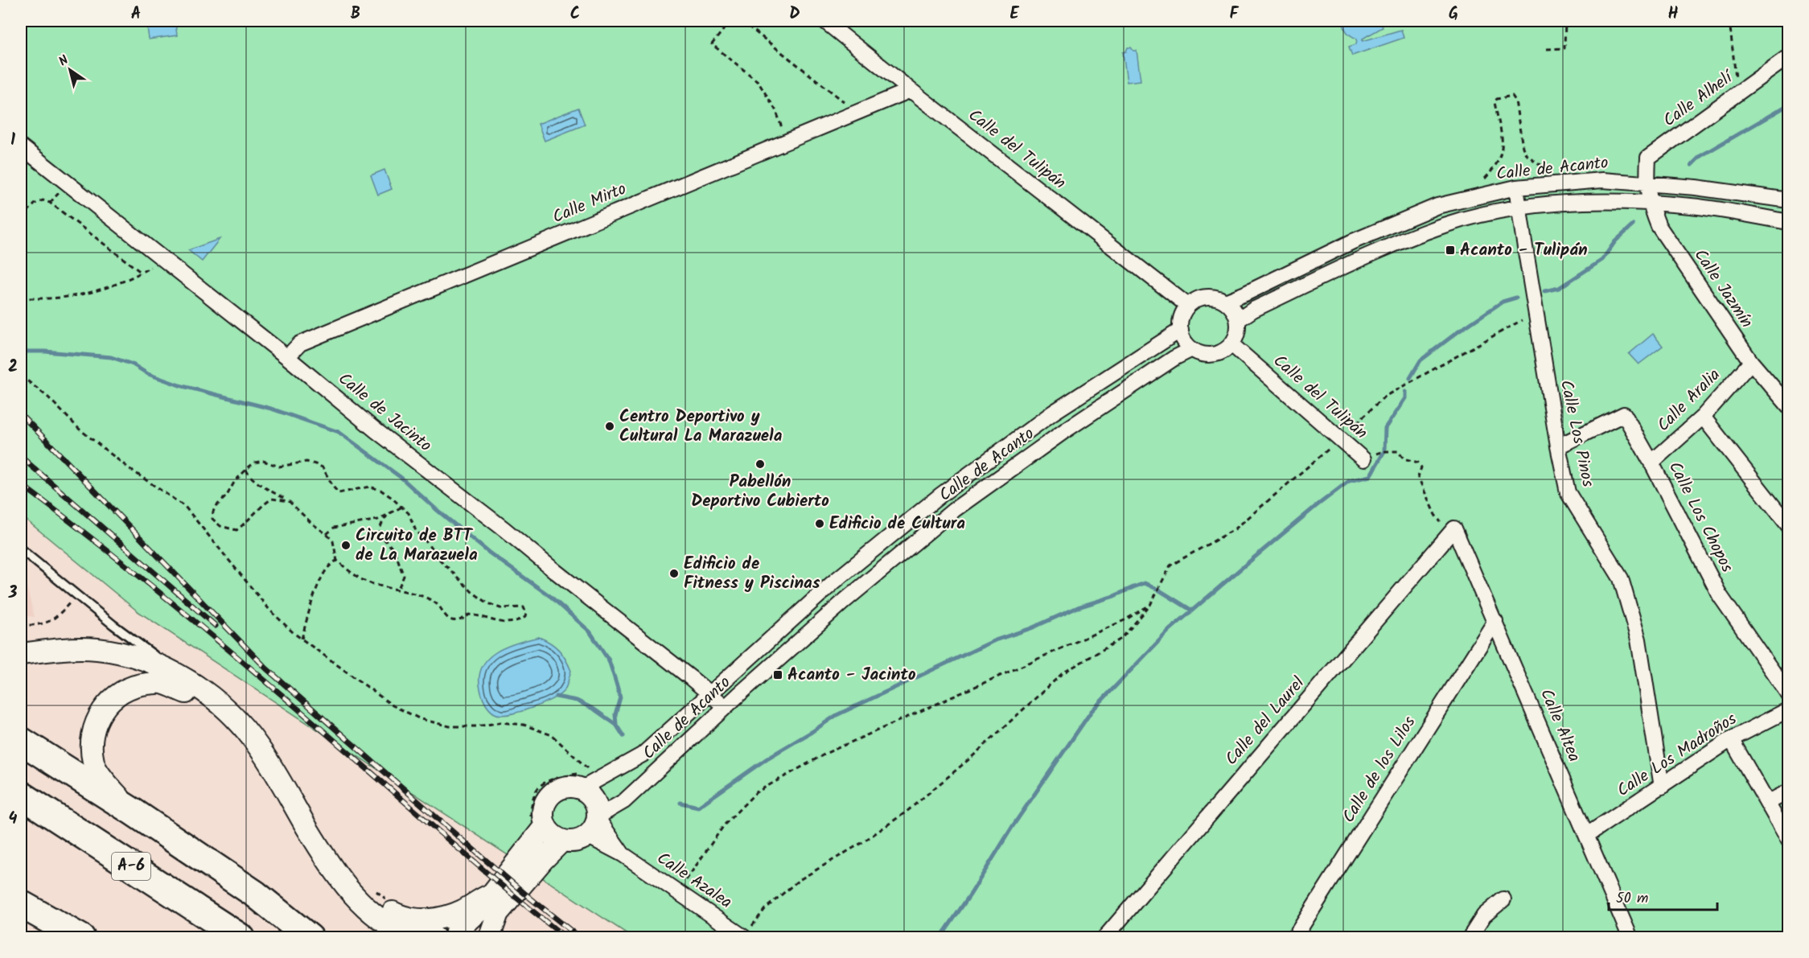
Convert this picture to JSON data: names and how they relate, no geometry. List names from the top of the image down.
{
  "streets": {
    "highway": ["A-6"],
    "street": [
      "Calle Alhelí",
      "Calle del Tulipán",
      "Calle de Acanto",
      "Calle Mirto",
      "Calle Jazmín",
      "Calle Aralia",
      "Calle de Jacinto",
      "Calle Los Pinos",
      "Calle Los Chopos",
      "Calle del Laurel",
      "Calle Altea",
      "Calle Los Madroños",
      "Calle de los Lilos",
      "Calle Azalea"
    ]
  },
  "crossings": [
    ["Calle Alhelí", "Calle de Acanto"],
    ["Calle Alhelí", "Calle Jazmín"],
    ["Calle del Tulipán", "Calle de Acanto"],
    ["Calle del Tulipán", "Calle Mirto"],
    ["Calle de Acanto", "Calle Jazmín"],
    ["Calle de Acanto", "Calle de Jacinto"],
    ["Calle de Acanto", "Calle Los Pinos"],
    ["Calle de Acanto", "Calle Azalea"],
    ["Calle Mirto", "Calle de Jacinto"],
    ["Calle Jazmín", "Calle Aralia"],
    ["Calle Aralia", "Calle Los Chopos"],
    ["Calle Los Pinos", "Calle Los Chopos"],
    ["Calle Los Pinos", "Calle Los Madroños"],
    ["Calle del Laurel", "Calle Altea"],
    ["Calle Altea", "Calle Los Madroños"],
    ["Calle Altea", "Calle de los Lilos"]
  ],
  "places": {
    "transit": ["Acanto - Tulipán", "Acanto - Jacinto"],
    "other": [
      "Centro Deportivo y Cultural La Marazuela",
      "Pabellón Deportivo Cubierto",
      "Edificio de Cultura",
      "Circuito de BTT de La Marazuela",
      "Edificio de Fitness y Piscinas"
    ]
  },
  "scale_bar": "50 m",
  "north": "top left",
  "grid": {
    "columns": [
      "A",
      "B",
      "C",
      "D",
      "E",
      "F",
      "G",
      "H"
    ],
    "rows": [
      "1",
      "2",
      "3",
      "4"
    ]
  }
}
